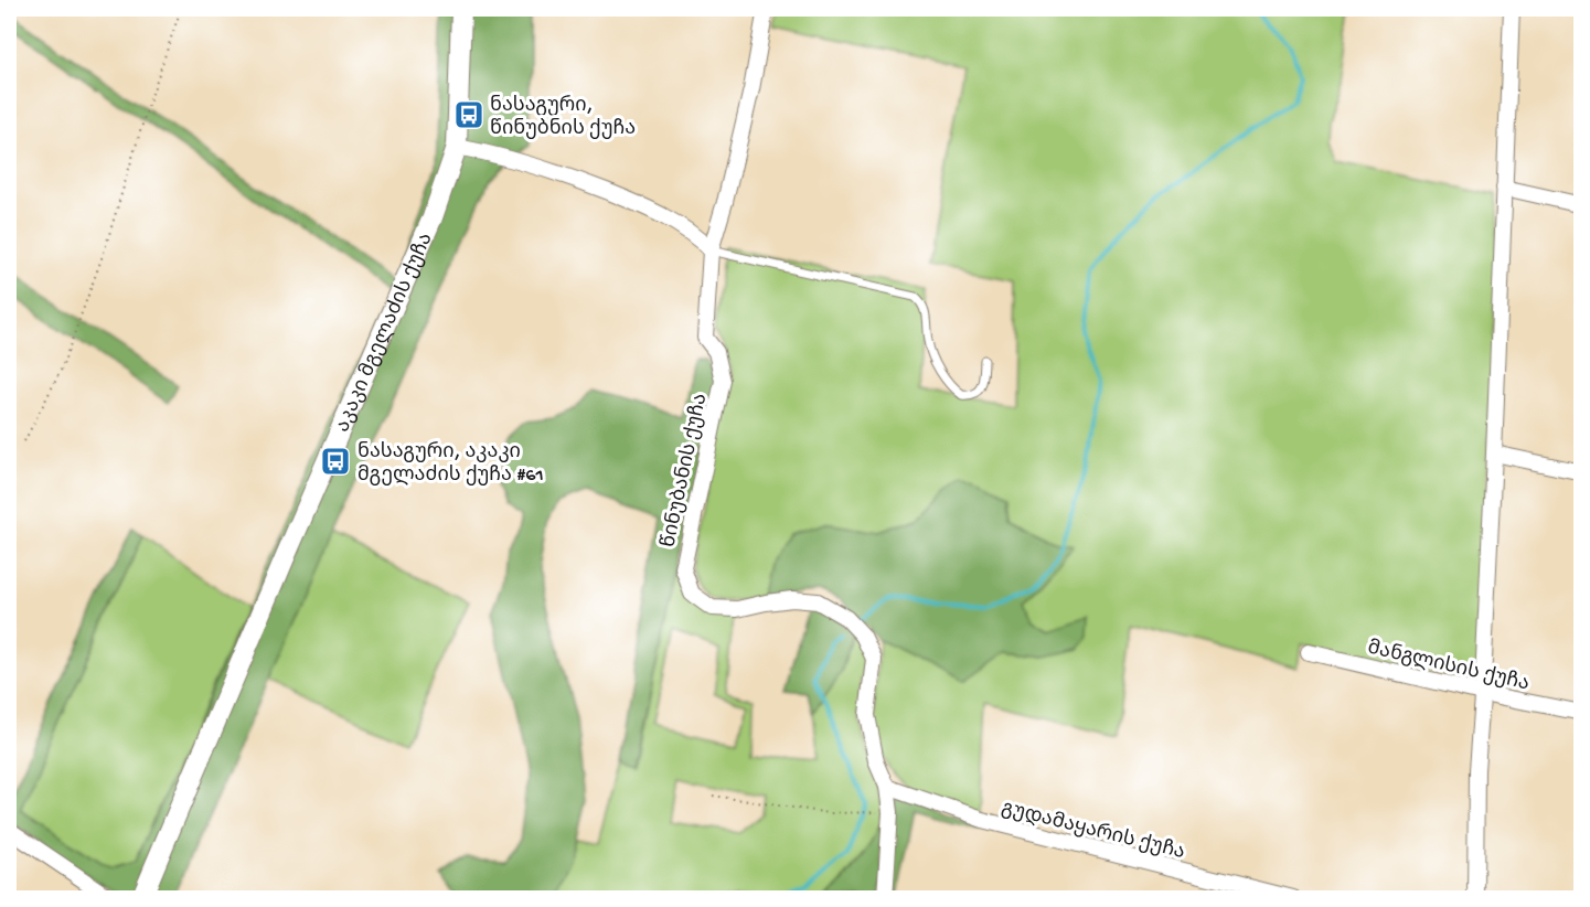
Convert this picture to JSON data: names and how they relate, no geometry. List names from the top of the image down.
{
  "streets": {
    "street": [
      "აკაკი მგელაძის ქუჩა",
      "წინუბანის ქუჩა",
      "მანგლისის ქუჩა",
      "გუდამაყარის ქუჩა"
    ]
  },
  "crossings": [
    ["წინუბანის ქუჩა", "გუდამაყარის ქუჩა"]
  ],
  "places": {
    "bus stop": ["ნასაგური, წინუბნის ქუჩა", "ნასაგური, აკაკი მგელაძის ქუჩა #61"]
  }
}
